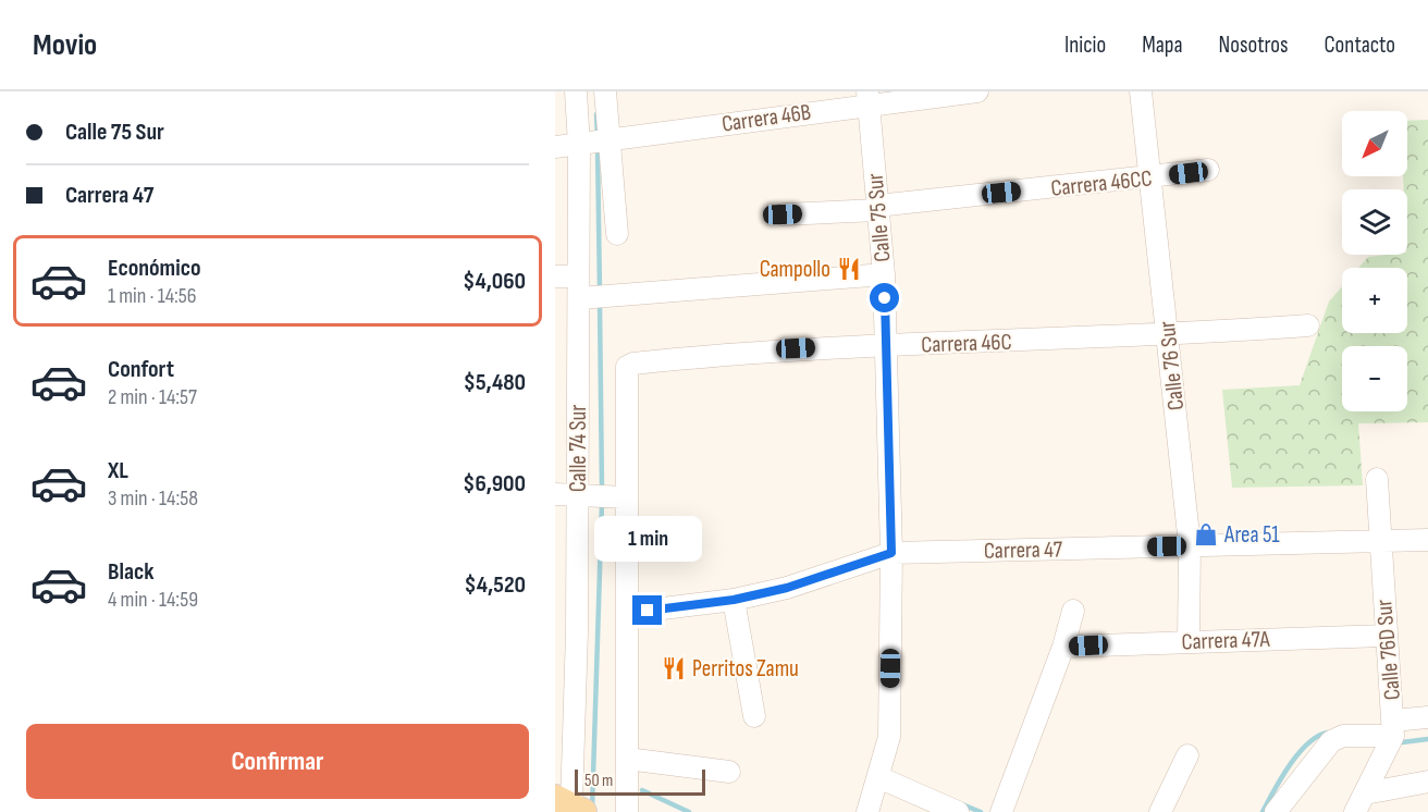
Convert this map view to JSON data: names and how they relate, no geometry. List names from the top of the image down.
{
  "streets": {
    "street": [
      "Carrera 46B",
      "Carrera 46CC",
      "Calle 75 Sur",
      "Carrera 46C",
      "Calle 76 Sur",
      "Calle 74 Sur",
      "Carrera 47",
      "Carrera 47A",
      "Calle 76D Sur"
    ]
  },
  "crossings": [
    ["Carrera 46B", "Calle 75 Sur"],
    ["Carrera 46B", "Calle 74 Sur"],
    ["Carrera 46CC", "Calle 75 Sur"],
    ["Carrera 46CC", "Calle 76 Sur"],
    ["Calle 75 Sur", "Carrera 46C"],
    ["Calle 75 Sur", "Carrera 47"],
    ["Carrera 46C", "Calle 76 Sur"],
    ["Calle 76 Sur", "Carrera 47"],
    ["Calle 76 Sur", "Carrera 47A"],
    ["Carrera 47", "Calle 76D Sur"],
    ["Carrera 47A", "Calle 76D Sur"]
  ],
  "places": {
    "restaurant": ["Campollo", "Perritos Zamu"],
    "shop": ["Area 51"]
  },
  "scale_bar": "50 m",
  "north": "bottom left",
  "page": {
    "header": "Movio",
    "nav": [
      "Inicio",
      "Mapa",
      "Nosotros",
      "Contacto"
    ],
    "banner": ["Calle 75 Sur", "Carrera 47"],
    "map_buttons": ["+", "−"],
    "list": [
      {
        "name": "Económico",
        "note": "1 min · 14:56",
        "value": "$4,060"
      },
      {
        "name": "Confort",
        "note": "2 min · 14:57",
        "value": "$5,480"
      },
      {
        "name": "XL",
        "note": "3 min · 14:58",
        "value": "$6,900"
      },
      {
        "name": "Black",
        "note": "4 min · 14:59",
        "value": "$4,520"
      }
    ],
    "bubble": "1 min",
    "buttons": "Confirmar",
    "scale": "50 m"
  }
}
